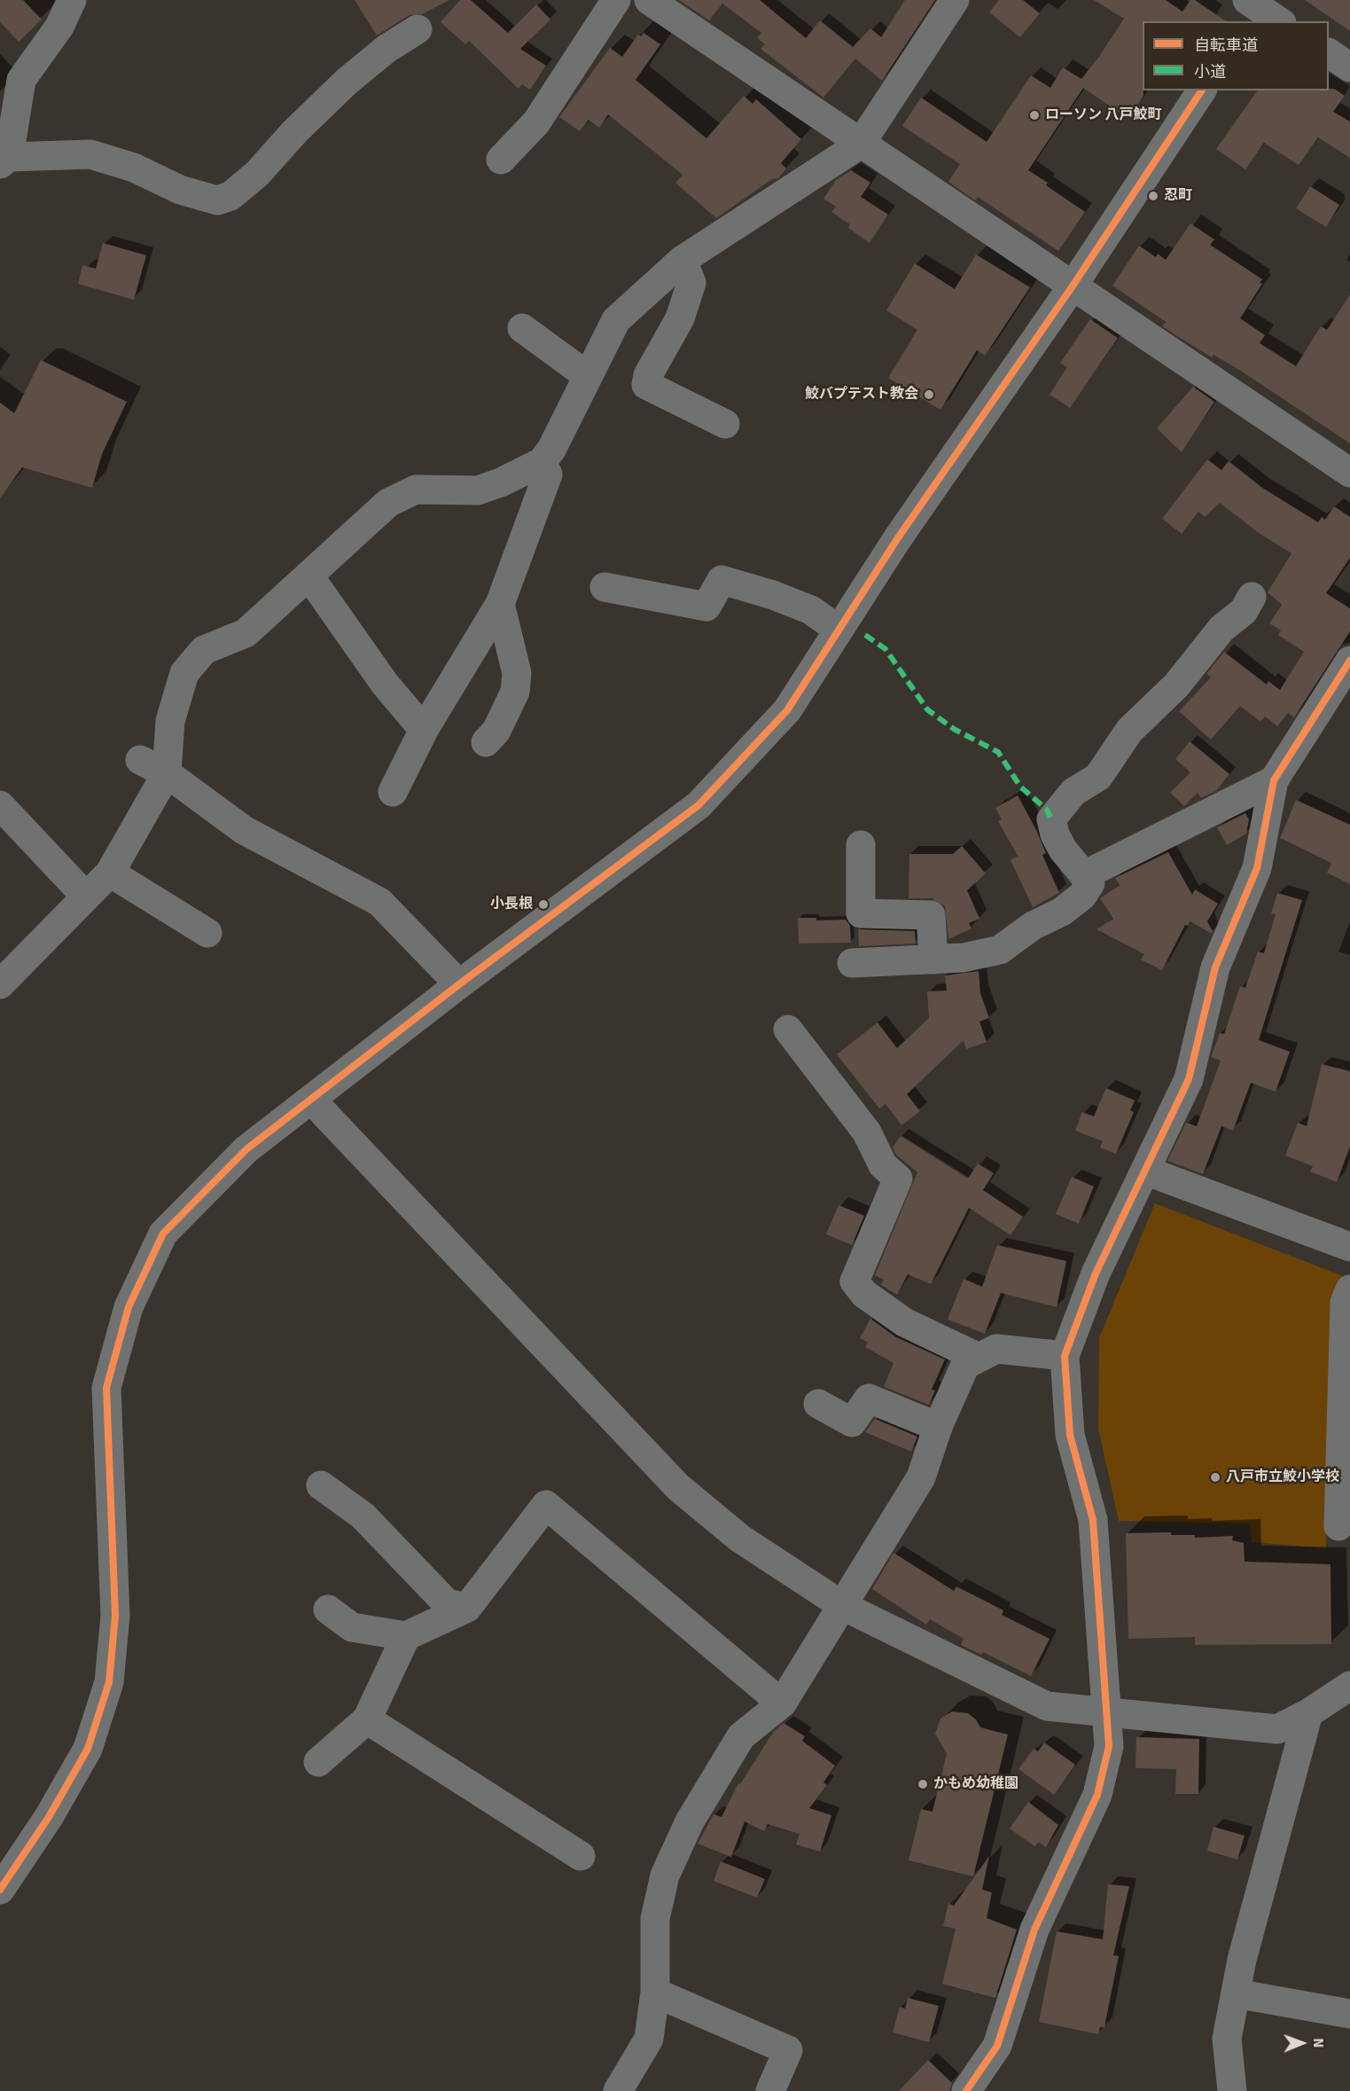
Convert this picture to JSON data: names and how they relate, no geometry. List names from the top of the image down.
{
  "places": [
    "ローソン 八戸鮫町",
    "忍町",
    "鮫バプテスト教会",
    "小長根",
    "八戸市立鮫小学校",
    "かもめ幼稚園"
  ],
  "legend": ["自転車道", "小道"],
  "north": "right"
}
